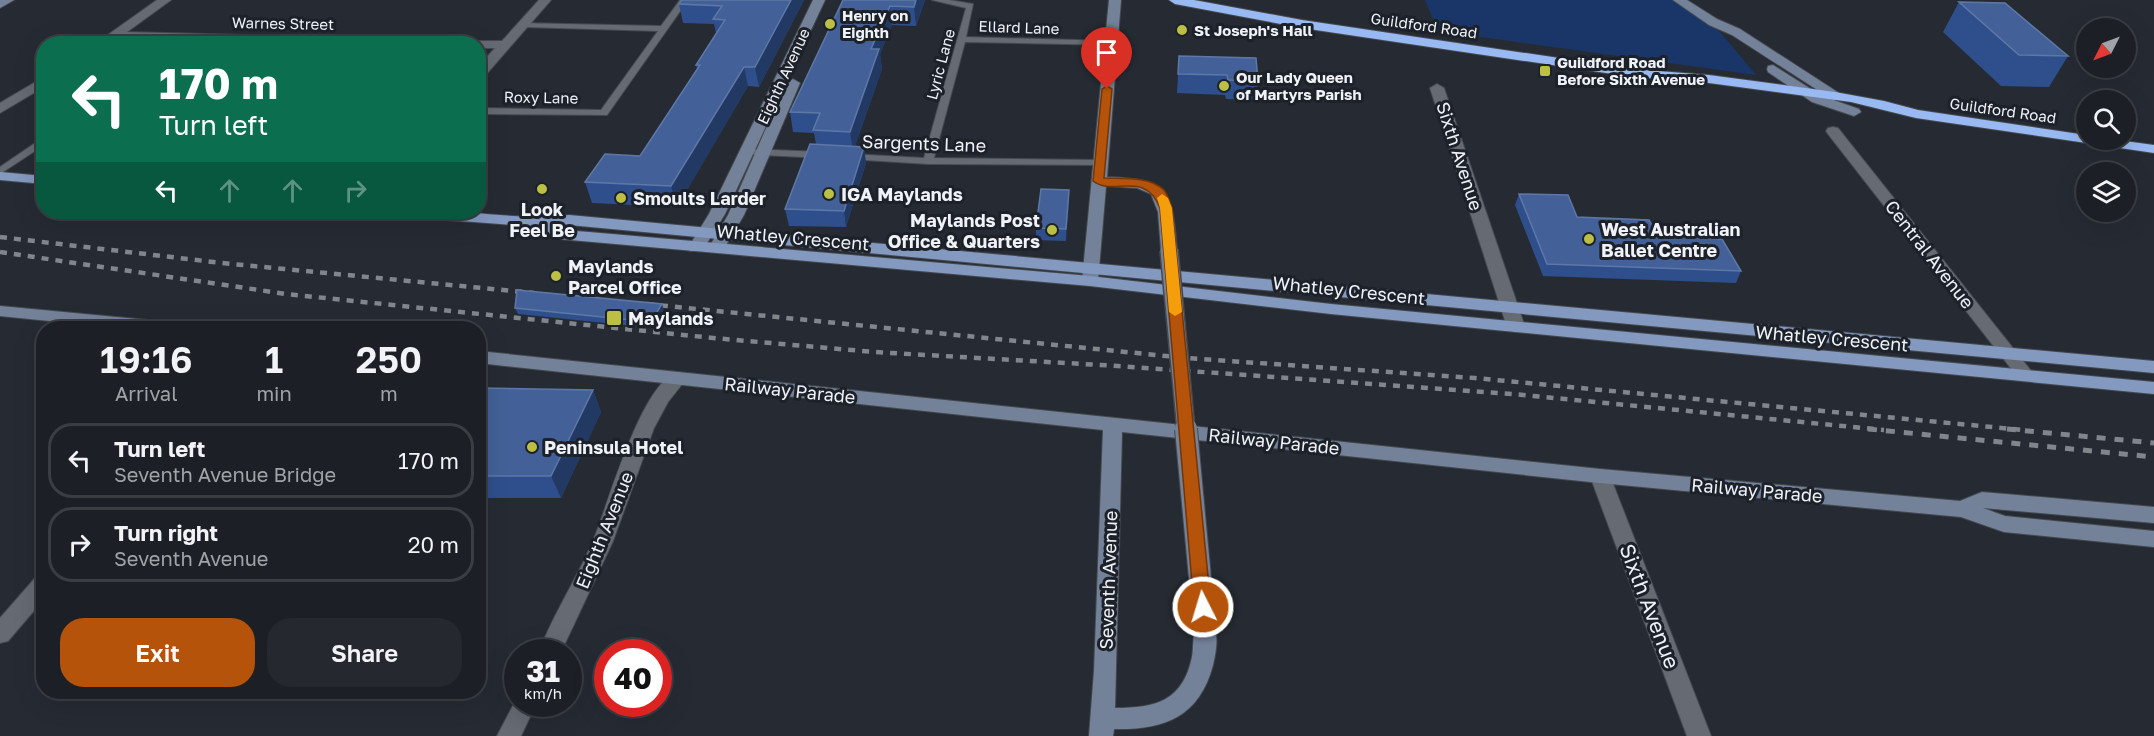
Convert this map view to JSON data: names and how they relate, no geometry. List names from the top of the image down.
{
  "streets": {
    "highway": ["Guildford Road"],
    "main road": ["Whatley Crescent"],
    "street": [
      "Warnes Street",
      "Eighth Avenue",
      "Sixth Avenue",
      "Central Avenue",
      "Railway Parade",
      "Seventh Avenue"
    ],
    "lane": [
      "Ellard Lane",
      "Lyric Lane",
      "Roxy Lane",
      "Sargents Lane"
    ]
  },
  "crossings": [
    ["Ellard Lane", "Lyric Lane"],
    ["Lyric Lane", "Sargents Lane"],
    ["Eighth Avenue", "Sargents Lane"],
    ["Eighth Avenue", "Whatley Crescent"],
    ["Eighth Avenue", "Railway Parade"],
    ["Sixth Avenue", "Whatley Crescent"],
    ["Sixth Avenue", "Railway Parade"],
    ["Whatley Crescent", "Central Avenue"],
    ["Railway Parade", "Seventh Avenue"]
  ],
  "places": {
    "other": [
      "Henry on Eighth",
      "St Joseph's Hall",
      "Our Lady Queen of Martyrs Parish",
      "Look Feel Be",
      "IGA Maylands",
      "Smoults Larder",
      "Maylands Post Office & Quarters",
      "West Australian Ballet Centre",
      "Maylands Parcel Office",
      "Peninsula Hotel"
    ],
    "transit": ["Guildford Road Before Sixth Avenue", "Maylands"]
  },
  "north": "bottom left",
  "page": {
    "turn": ["170 m", "Turn left"],
    "eta": [
      "19:16",
      "Arrival",
      "1",
      "min",
      "250",
      "m"
    ],
    "list": [
      {
        "name": "Turn left",
        "note": "Seventh Avenue Bridge",
        "value": "170 m"
      },
      {
        "name": "Turn right",
        "note": "Seventh Avenue",
        "value": "20 m"
      }
    ],
    "buttons": ["Exit", "Share"],
    "speed": "31 km/h",
    "limit": "40"
  }
}
